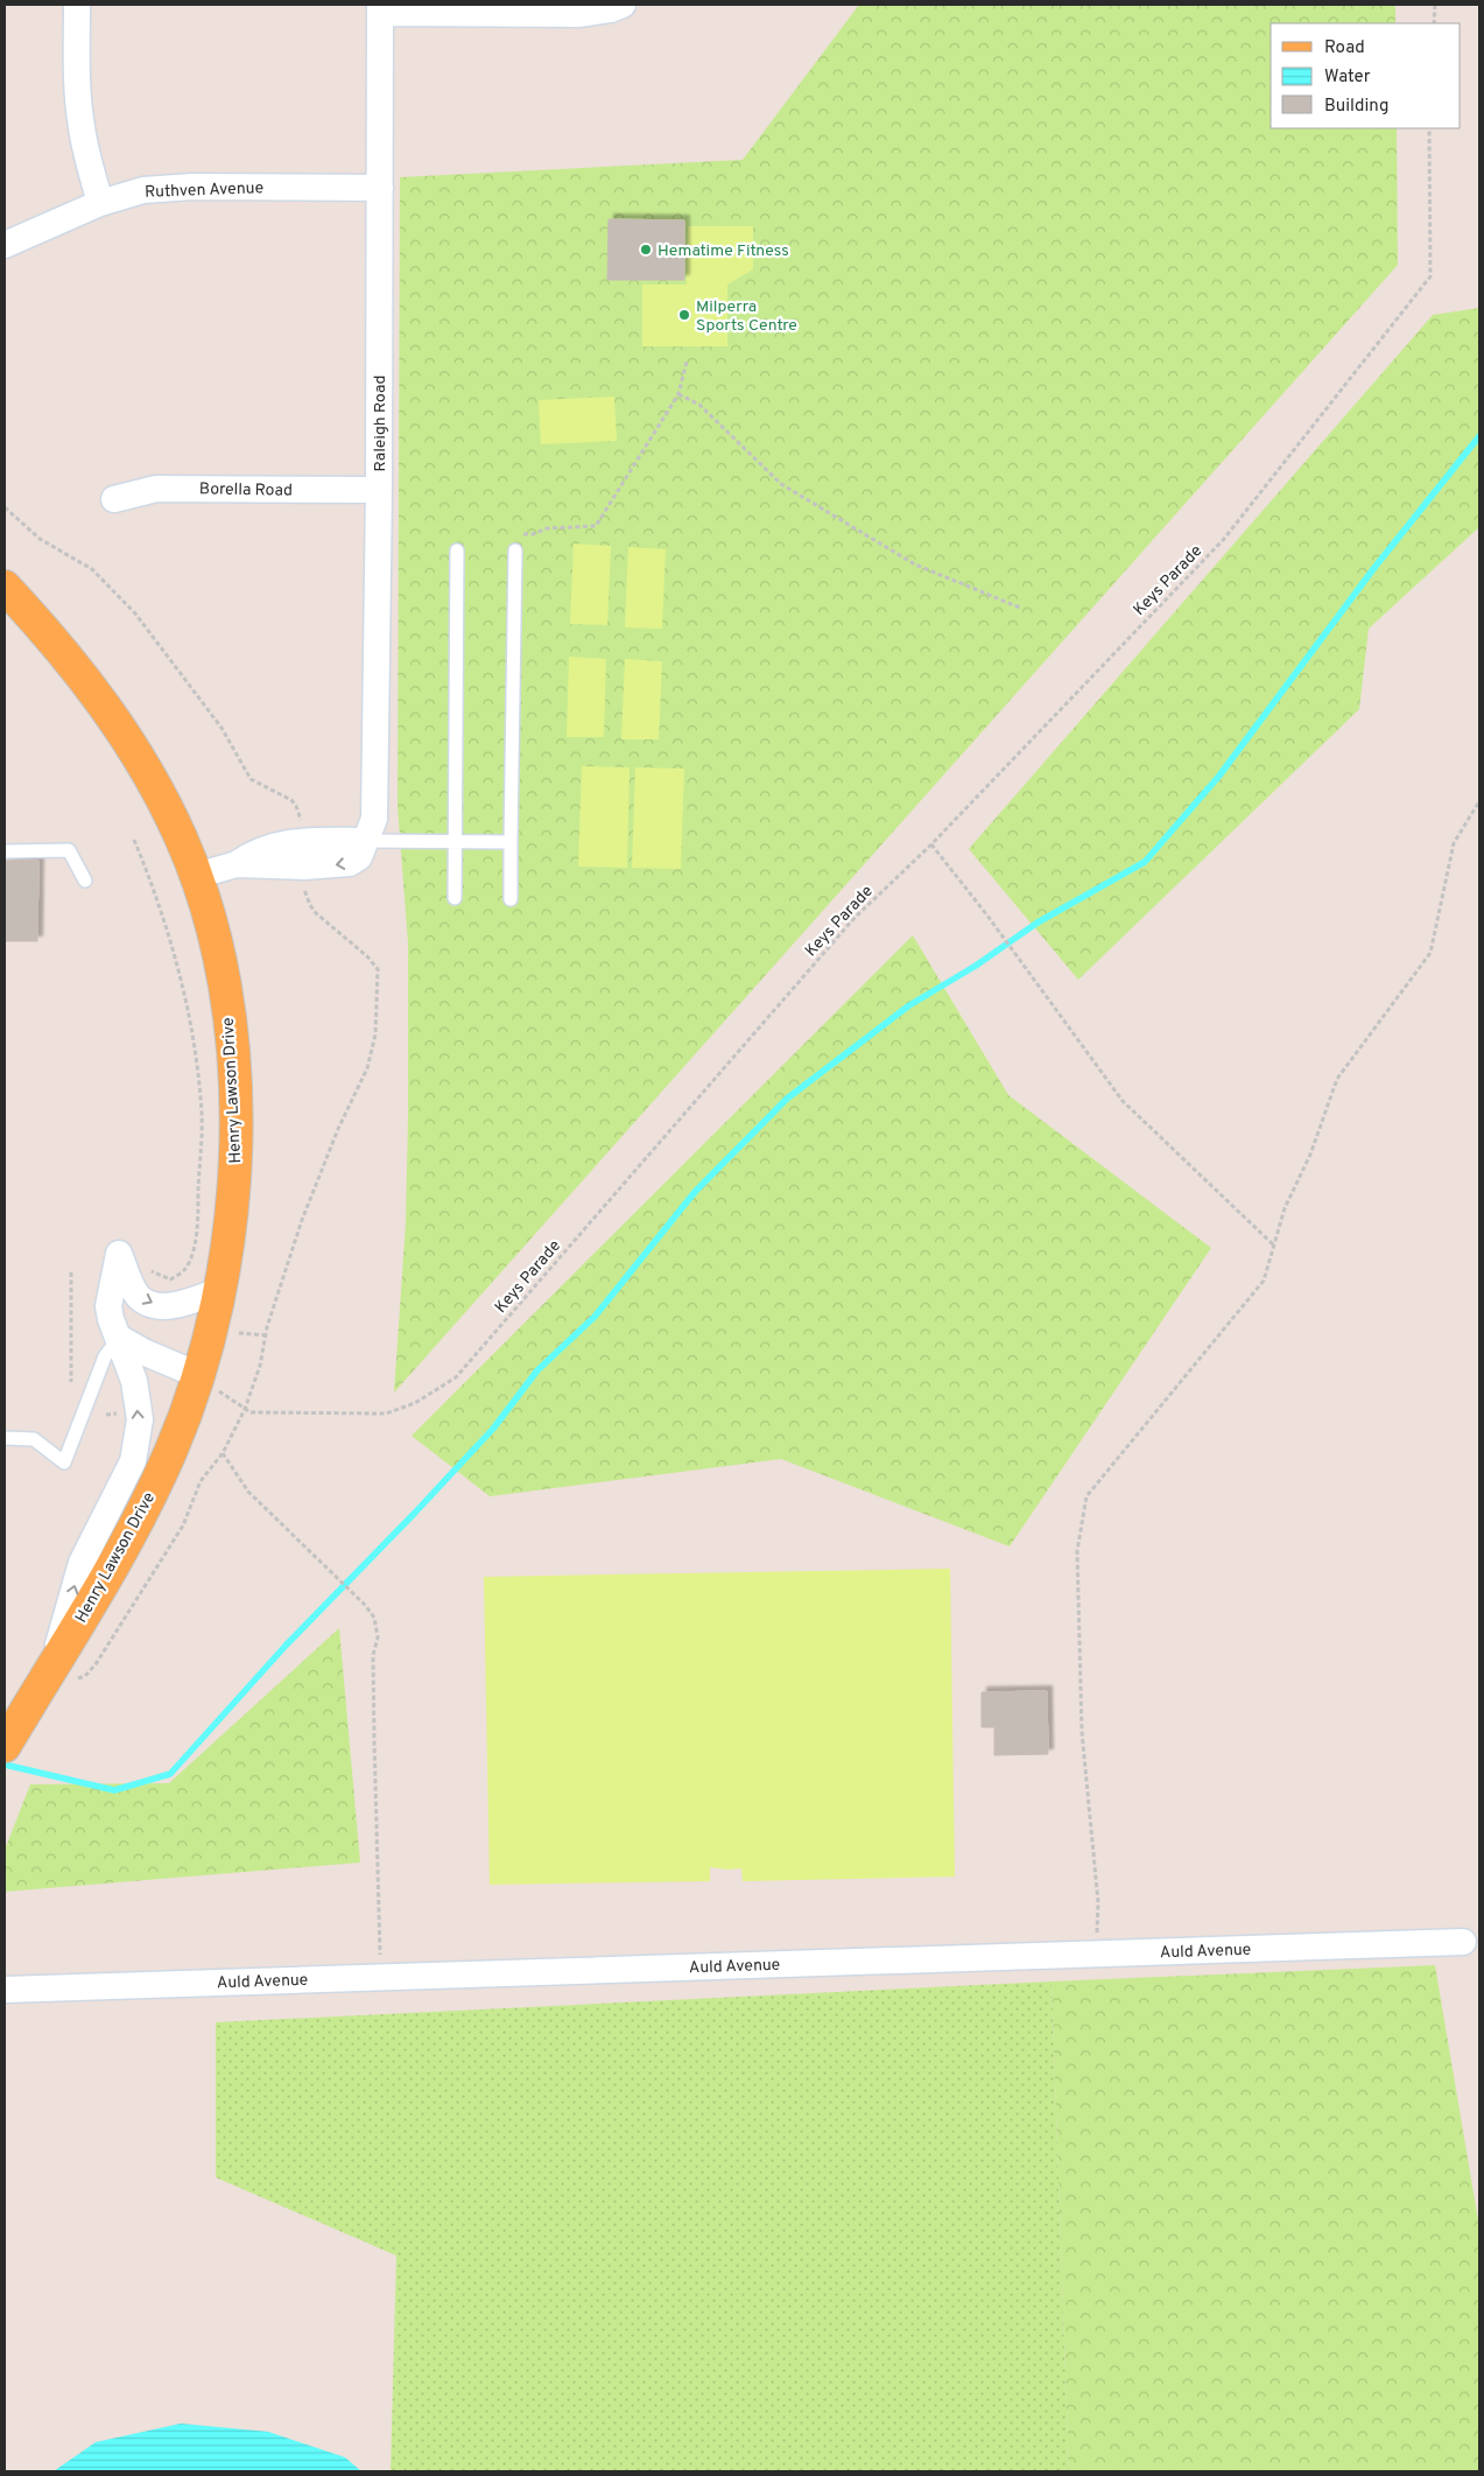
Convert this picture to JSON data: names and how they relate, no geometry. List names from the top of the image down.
{
  "streets": {
    "main road": ["Henry Lawson Drive"],
    "street": [
      "Ruthven Avenue",
      "Raleigh Road",
      "Borella Road",
      "Auld Avenue"
    ],
    "path": ["Keys Parade"]
  },
  "crossings": [
    ["Ruthven Avenue", "Raleigh Road"],
    ["Raleigh Road", "Borella Road"],
    ["Raleigh Road", "Henry Lawson Drive"],
    ["Keys Parade", "Henry Lawson Drive"]
  ],
  "places": ["Hematime Fitness", "Milperra Sports Centre"],
  "legend": ["Road", "Water", "Building"]
}
